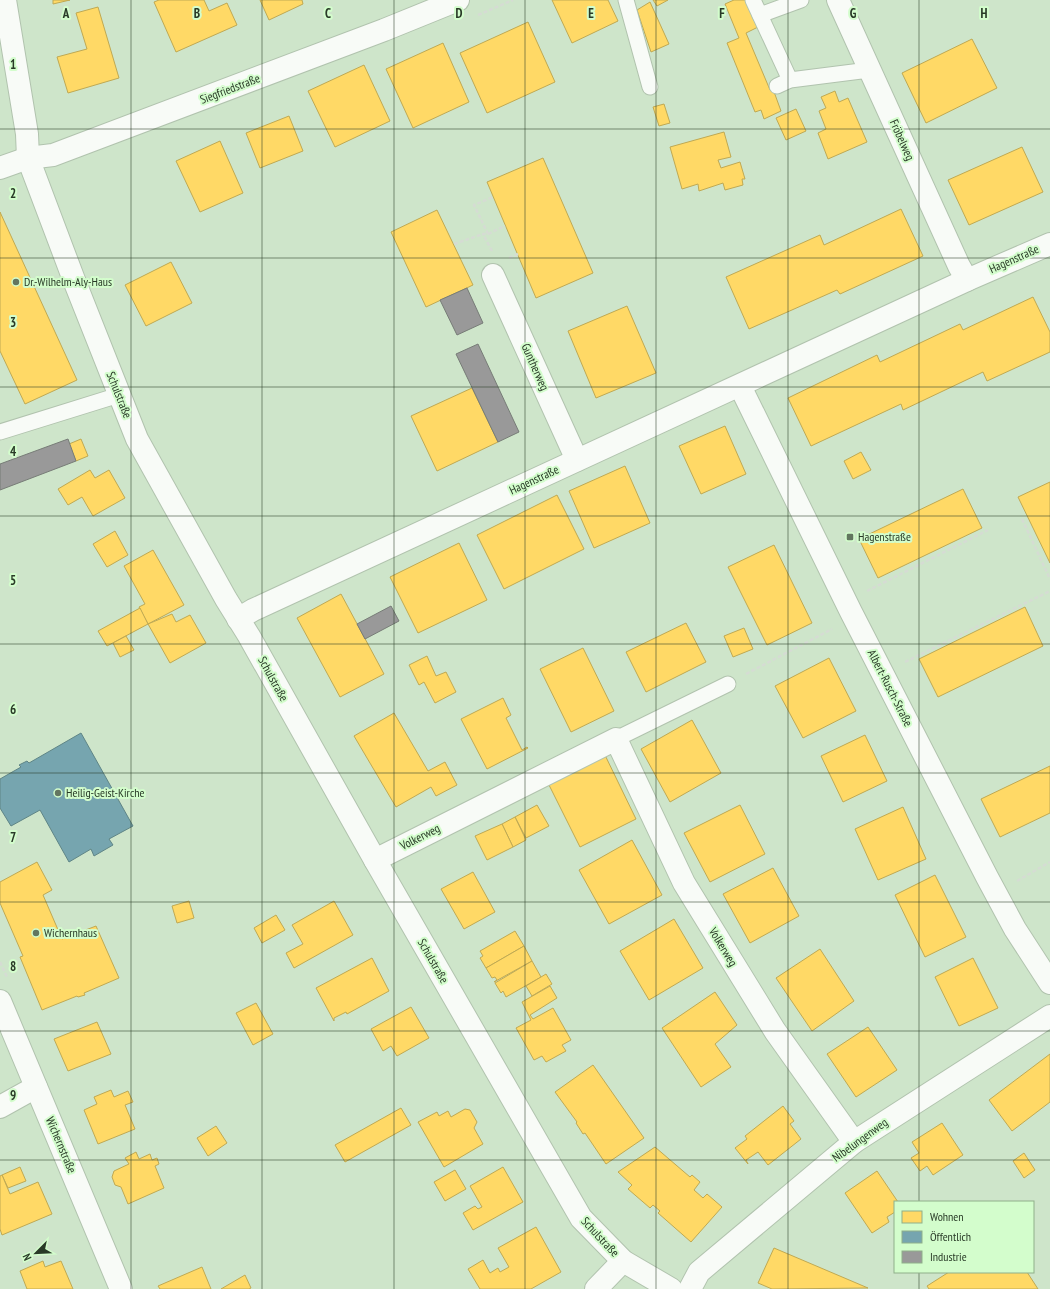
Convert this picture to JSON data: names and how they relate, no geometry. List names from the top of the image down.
{
  "streets": {
    "street": [
      "Siegfriedstraße",
      "Fröbelweg",
      "Hagenstraße",
      "Guntherweg",
      "Schulstraße",
      "Albert-Rusch-Straße",
      "Volkerweg",
      "Nibelungenweg",
      "Wichernstraße"
    ]
  },
  "crossings": [
    ["Siegfriedstraße", "Schulstraße"],
    ["Fröbelweg", "Hagenstraße"],
    ["Hagenstraße", "Guntherweg"],
    ["Hagenstraße", "Schulstraße"],
    ["Hagenstraße", "Albert-Rusch-Straße"],
    ["Schulstraße", "Volkerweg"],
    ["Volkerweg", "Nibelungenweg"]
  ],
  "places": {
    "other": ["Dr.-Wilhelm-Aly-Haus", "Heilig-Geist-Kirche", "Wichernhaus"],
    "transit": ["Hagenstraße"]
  },
  "legend": ["Wohnen", "Öffentlich", "Industrie"],
  "north": "bottom left",
  "grid": {
    "columns": [
      "A",
      "B",
      "C",
      "D",
      "E",
      "F",
      "G",
      "H"
    ],
    "rows": [
      "1",
      "2",
      "3",
      "4",
      "5",
      "6",
      "7",
      "8",
      "9"
    ]
  }
}
